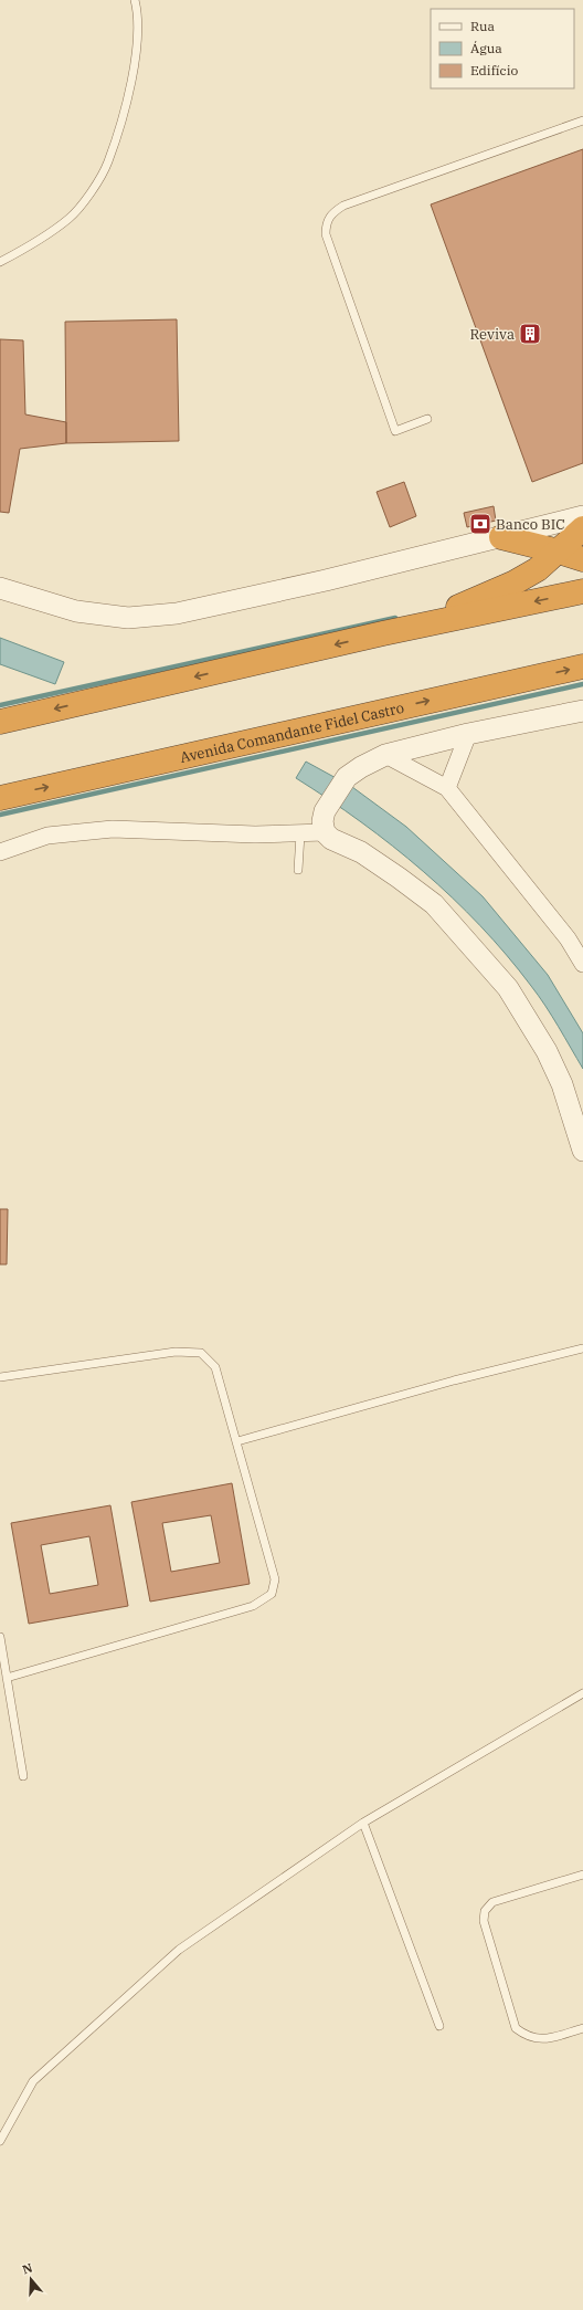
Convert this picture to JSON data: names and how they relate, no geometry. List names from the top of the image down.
{
  "streets": {
    "highway": ["Avenida Comandante Fidel Castro"]
  },
  "places": {
    "building": ["Reviva"],
    "bank": ["Banco BIC"]
  },
  "legend": ["Rua", "Água", "Edifício"],
  "north": "top"
}
